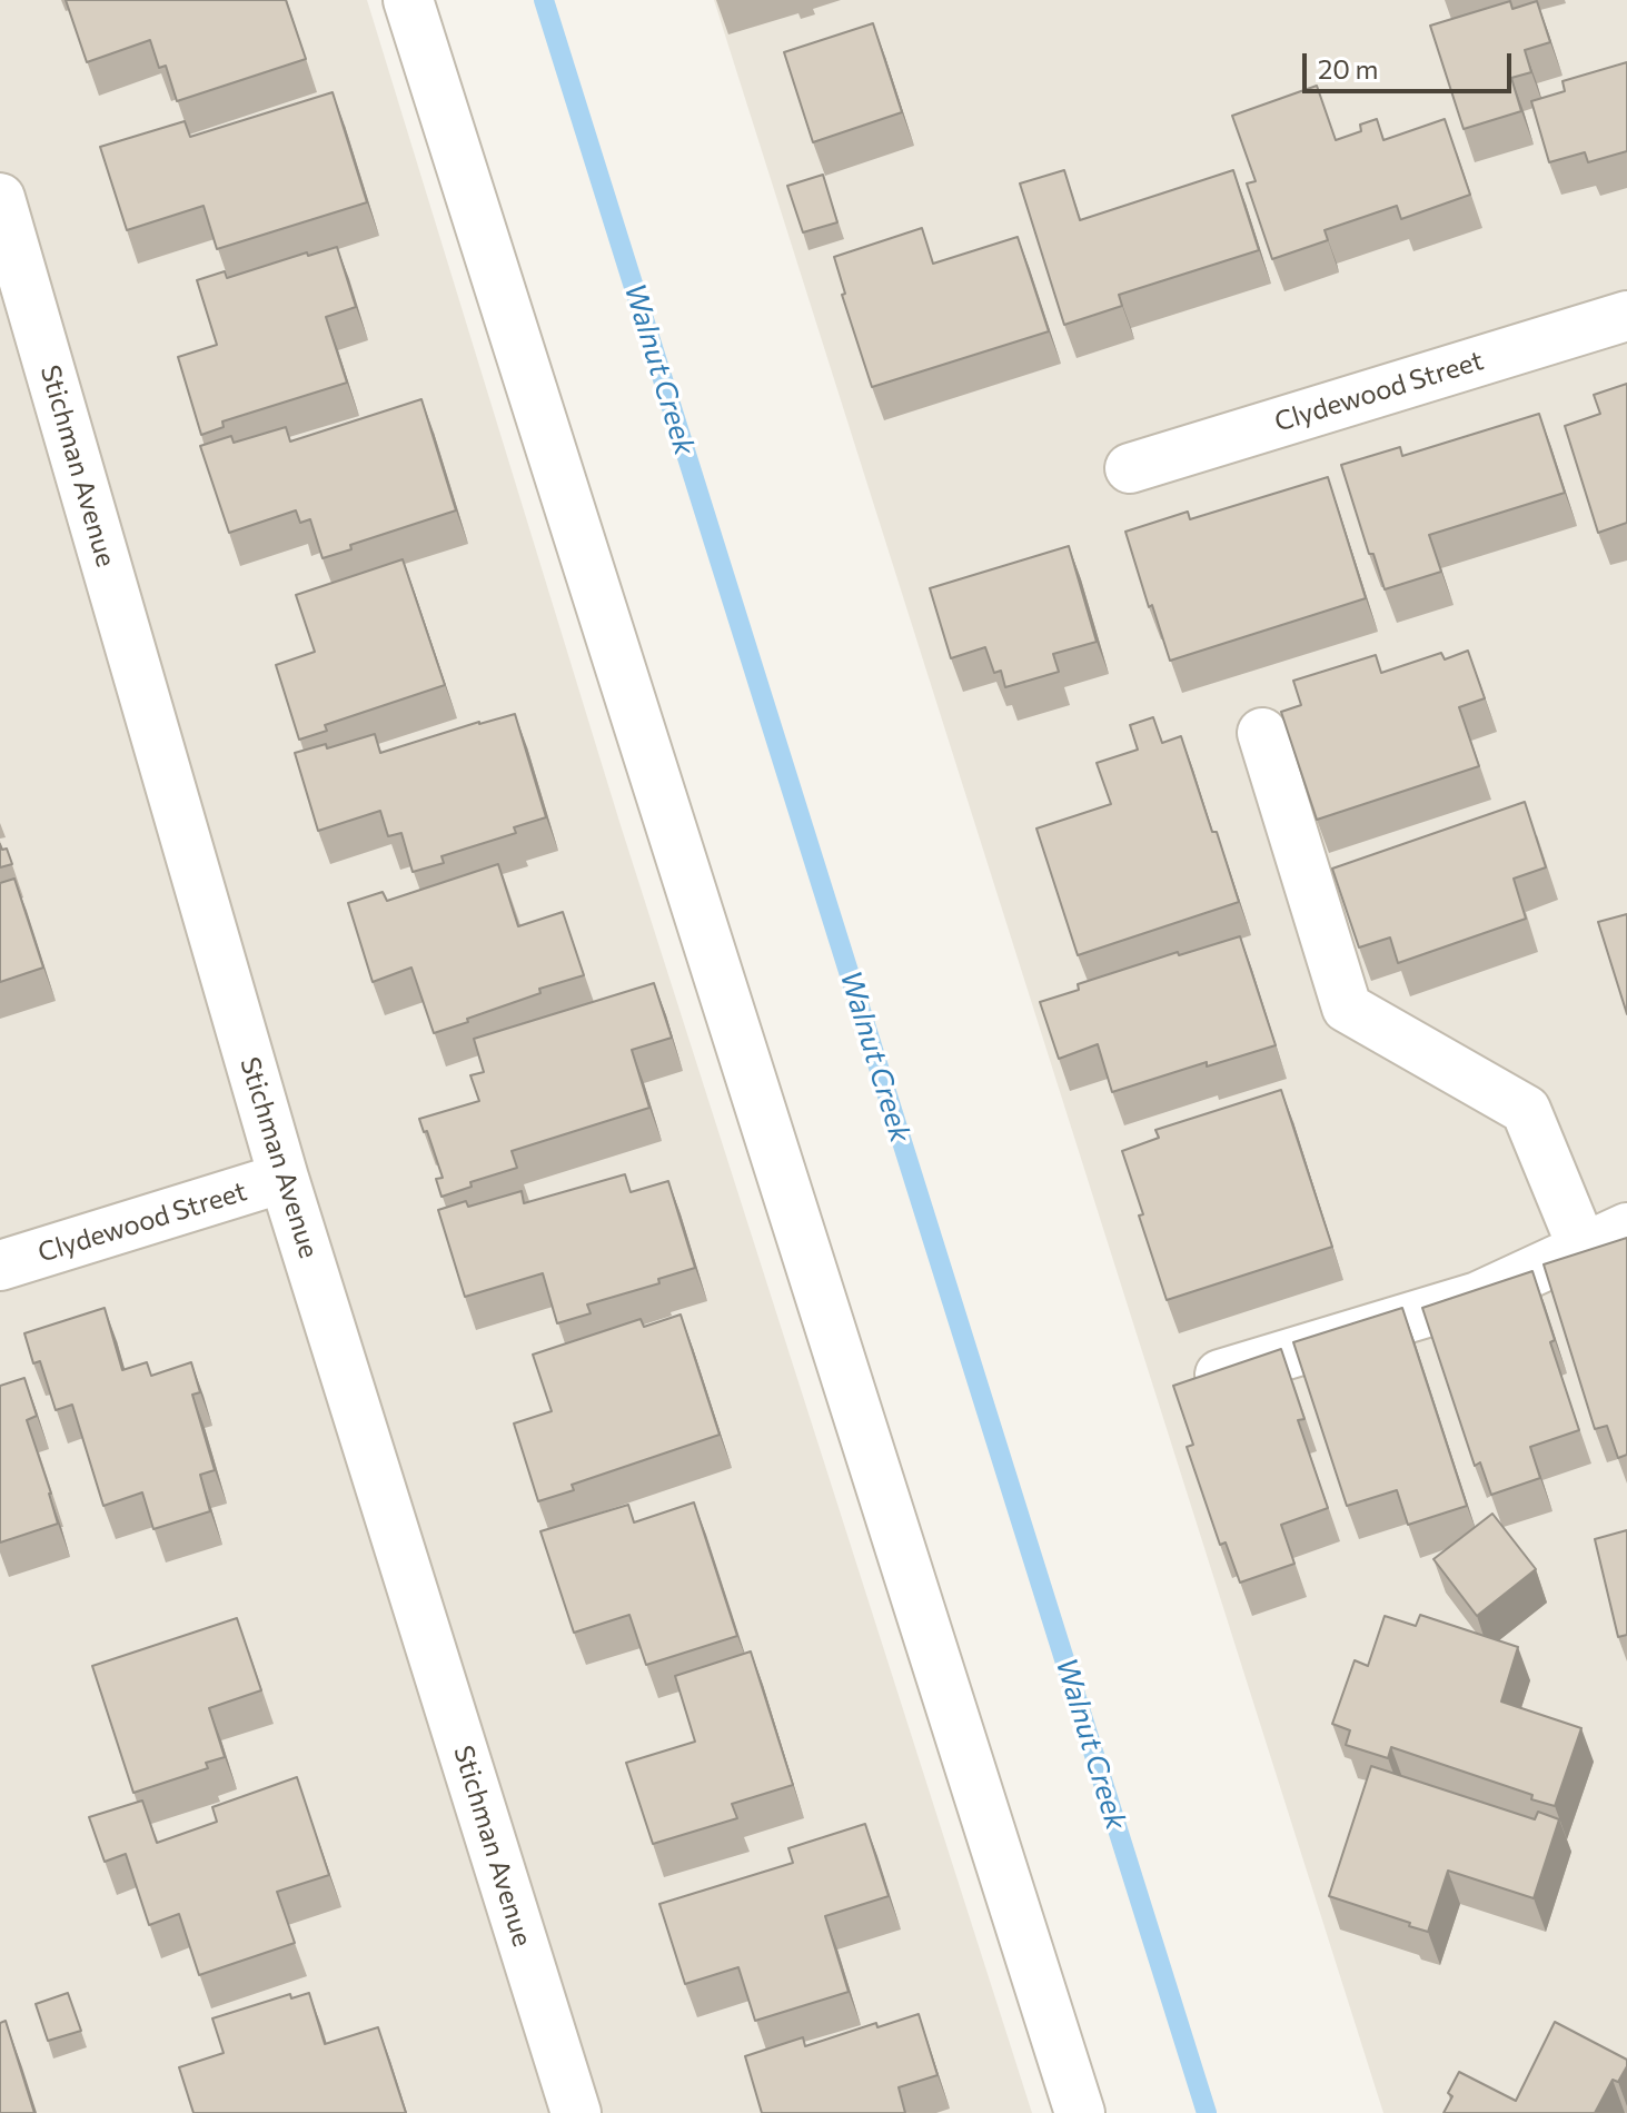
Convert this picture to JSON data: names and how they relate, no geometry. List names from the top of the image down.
{
  "streets": {
    "street": ["Clydewood Street", "Stichman Avenue"]
  },
  "crossings": [
    ["Clydewood Street", "Stichman Avenue"]
  ],
  "water": ["Walnut Creek"],
  "scale_bar": "20 m"
}
